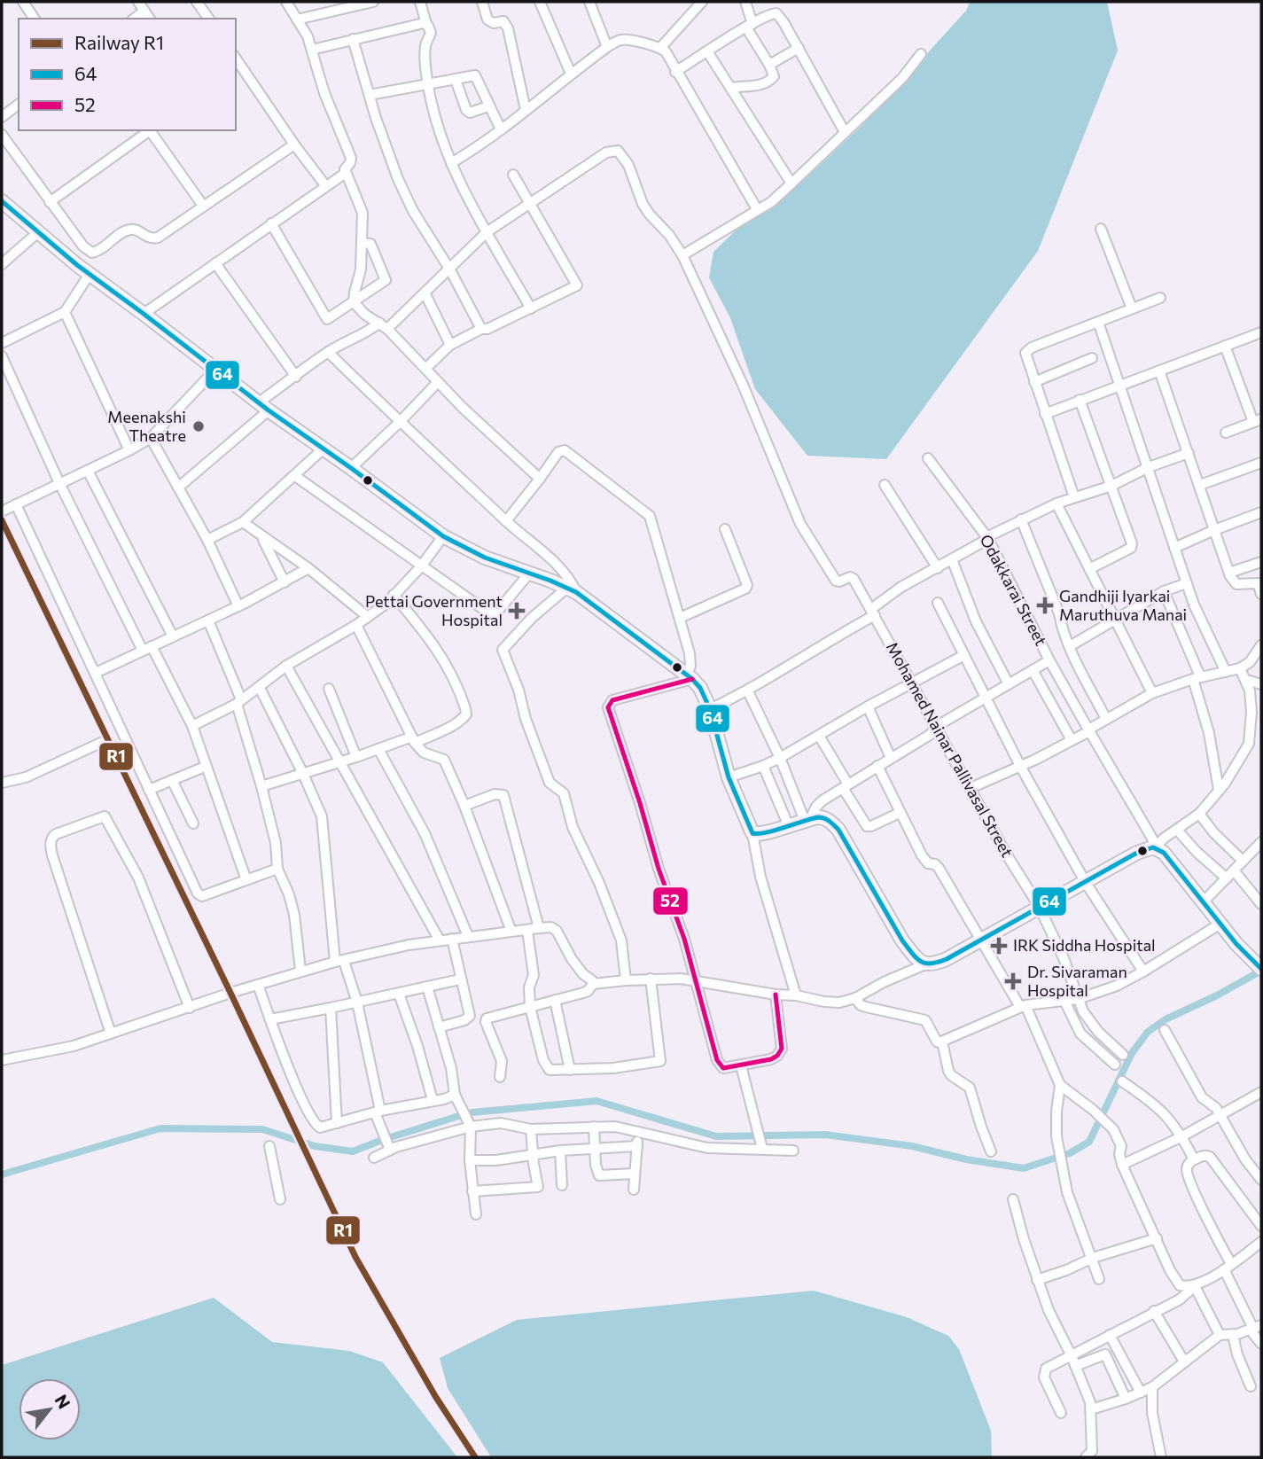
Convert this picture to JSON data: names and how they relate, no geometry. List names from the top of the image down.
{
  "streets": {
    "street": ["Odakkarai Street", "Mohamed Nainar Pallivasal Street"]
  },
  "places": {
    "other": ["Meenakshi Theatre"],
    "health": [
      "Gandhiji Iyarkai Maruthuva Manai",
      "Pettai Government Hospital",
      "IRK Siddha Hospital",
      "Dr. Sivaraman Hospital"
    ]
  },
  "lines": ["transit line 64", "rail line R1", "transit line 52"],
  "legend": ["Railway R1", "64", "52"],
  "north": "top right"
}
